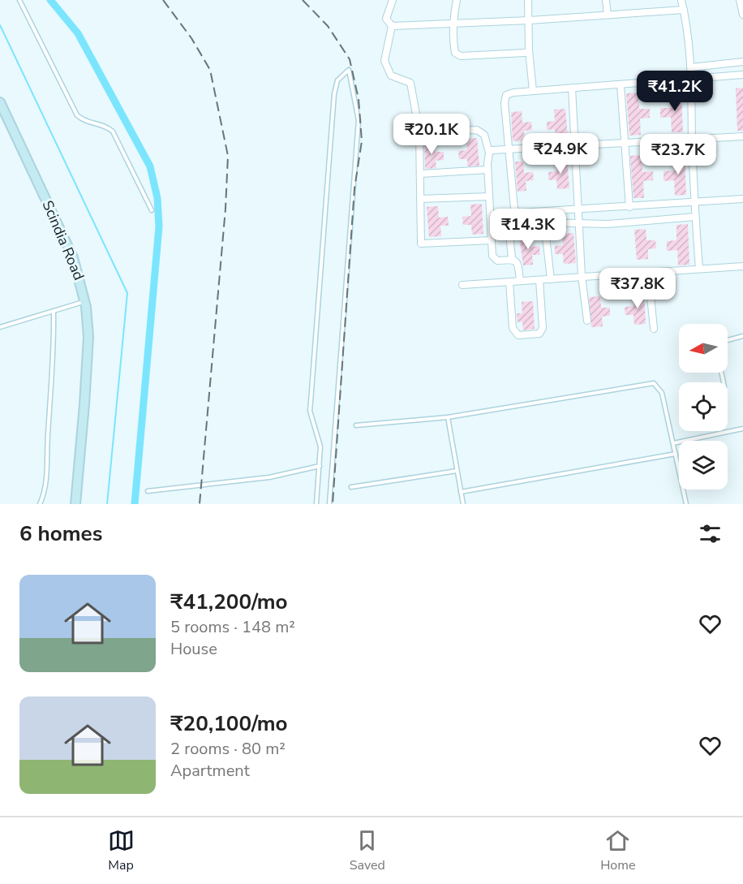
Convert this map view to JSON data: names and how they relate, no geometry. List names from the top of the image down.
{
  "streets": {
    "main road": ["Scindia Road"]
  },
  "north": "left",
  "page": {
    "price": [
      "₹41.2K",
      "₹20.1K",
      "₹24.9K",
      "₹23.7K",
      "₹14.3K",
      "₹37.8K"
    ],
    "heading": "6 homes",
    "list": [
      {
        "name": "₹41,200/mo",
        "note": "5 rooms · 148 m² · House"
      },
      {
        "name": "₹20,100/mo",
        "note": "2 rooms · 80 m² · Apartment"
      }
    ],
    "tabs": ["Map", "Saved", "Home"]
  }
}
